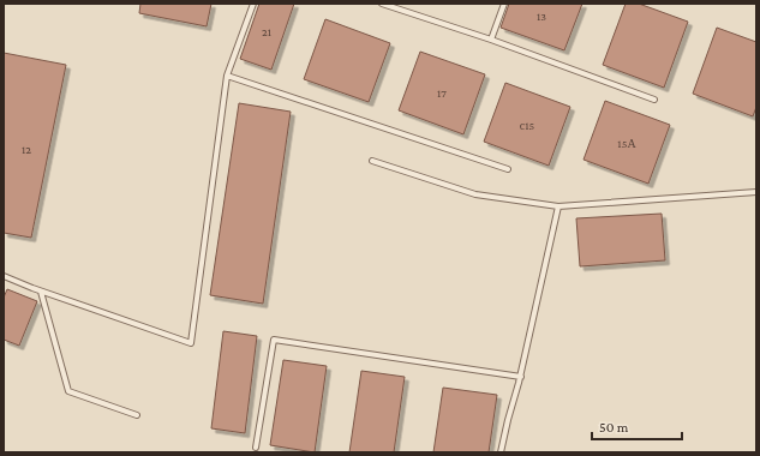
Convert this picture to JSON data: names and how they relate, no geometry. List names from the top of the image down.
{
  "house_numbers": [
    "13",
    "21",
    "17",
    "с15",
    "15А",
    "12"
  ],
  "scale_bar": "50 m"
}
